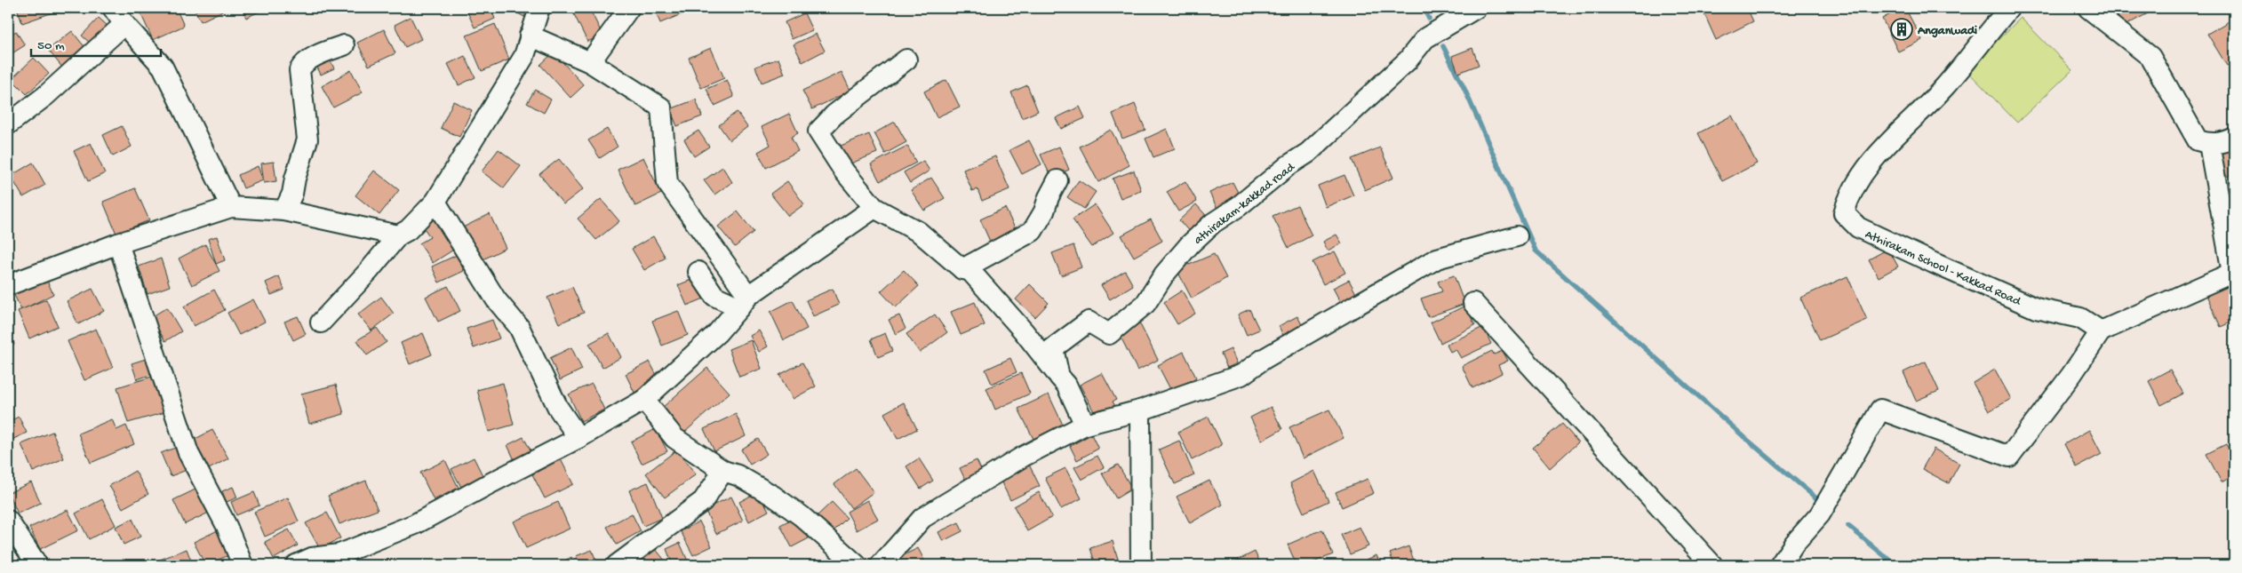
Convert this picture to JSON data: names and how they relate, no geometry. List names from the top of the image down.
{
  "streets": {
    "street": ["athirakam-kakkad road", "Athirakam School - Kakkad Road"]
  },
  "places": {
    "building": ["Anganwadi"]
  },
  "scale_bar": "50 m"
}
